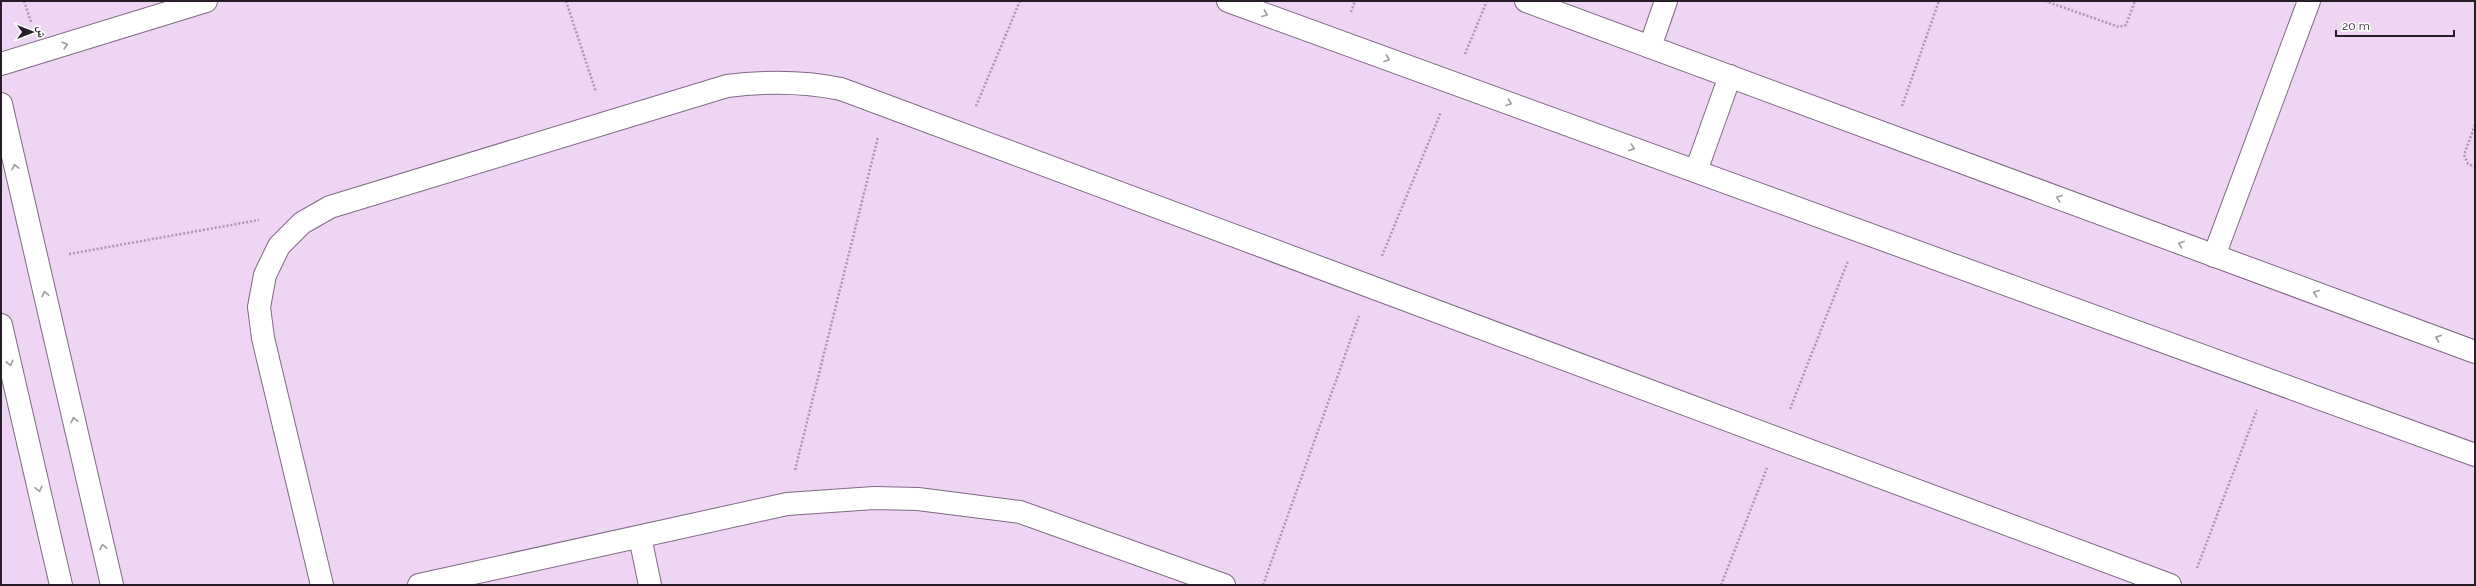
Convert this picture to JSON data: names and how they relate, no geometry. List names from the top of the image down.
{
  "scale_bar": "20 m",
  "north": "right"
}
